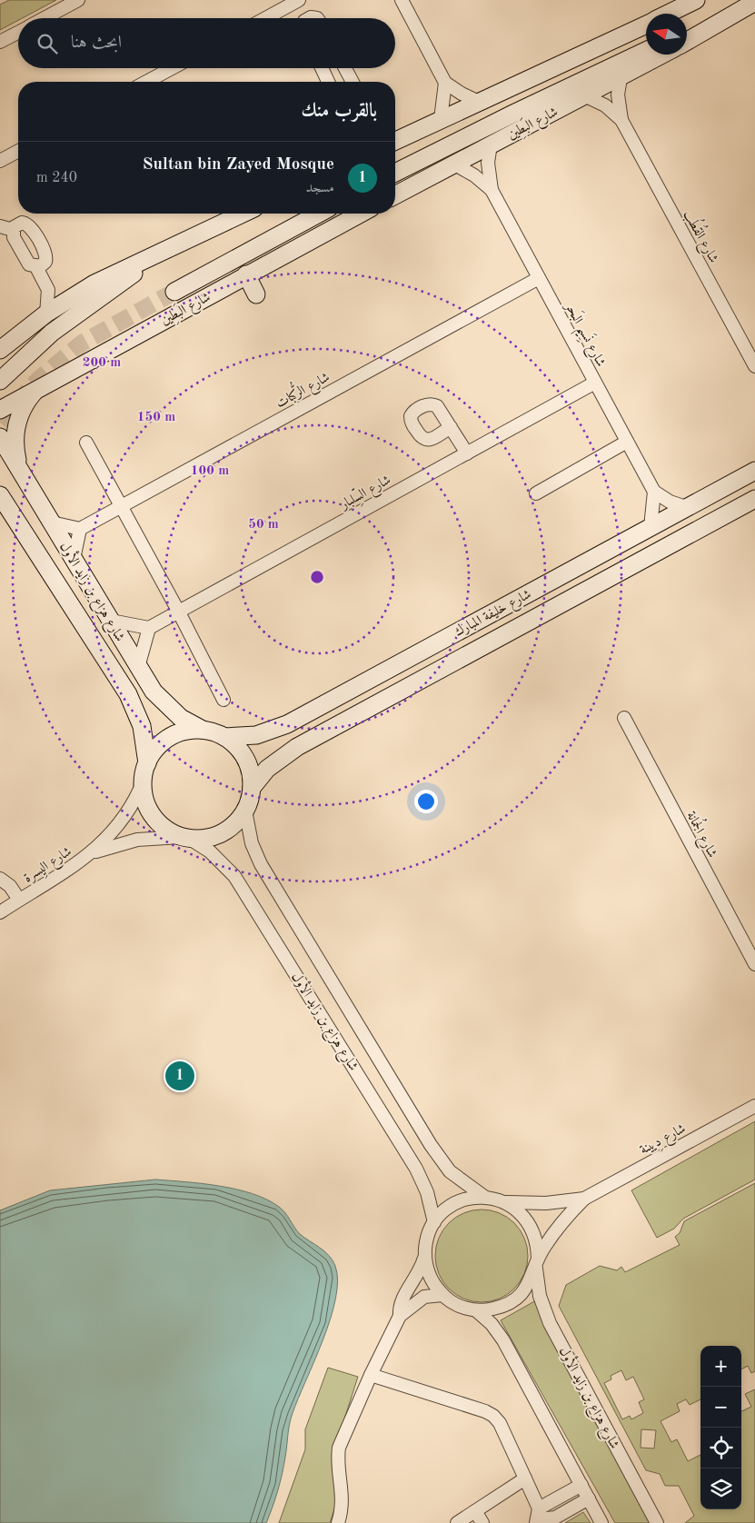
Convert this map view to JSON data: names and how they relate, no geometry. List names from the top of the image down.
{
  "streets": {
    "main road": ["شارع البَطِين", "شارع هزاع بن زايد الأول", "شارع خليفة المبارك"],
    "street": [
      "شارع القُطُب",
      "شارع نَسِيم البَحر",
      "شارع الرُّكبات",
      "شارع السِّلبار",
      "شارع الجُمانة",
      "شارع اليِسرة",
      "شارع دِيينة"
    ]
  },
  "crossings": [
    ["شارع البَطِين", "شارع القُطُب"],
    ["شارع البَطِين", "شارع نَسِيم البَحر"],
    ["شارع نَسِيم البَحر", "شارع الرُّكبات"],
    ["شارع نَسِيم البَحر", "شارع السِّلبار"],
    ["شارع هزاع بن زايد الأول", "شارع خليفة المبارك"],
    ["شارع هزاع بن زايد الأول", "شارع اليِسرة"],
    ["شارع هزاع بن زايد الأول", "شارع دِيينة"],
    ["شارع خليفة المبارك", "شارع اليِسرة"]
  ],
  "north": "left",
  "page": {
    "search": "ابحث هنا",
    "heading": "بالقرب منك",
    "list": [
      {
        "mark": "1",
        "name": "Sultan bin Zayed Mosque",
        "note": "مسجد",
        "value": "240 m"
      }
    ],
    "pins": "1",
    "map_buttons": ["+", "−"]
  },
  "rings": [
    "200 m",
    "150 m",
    "100 m",
    "50 m"
  ]
}
